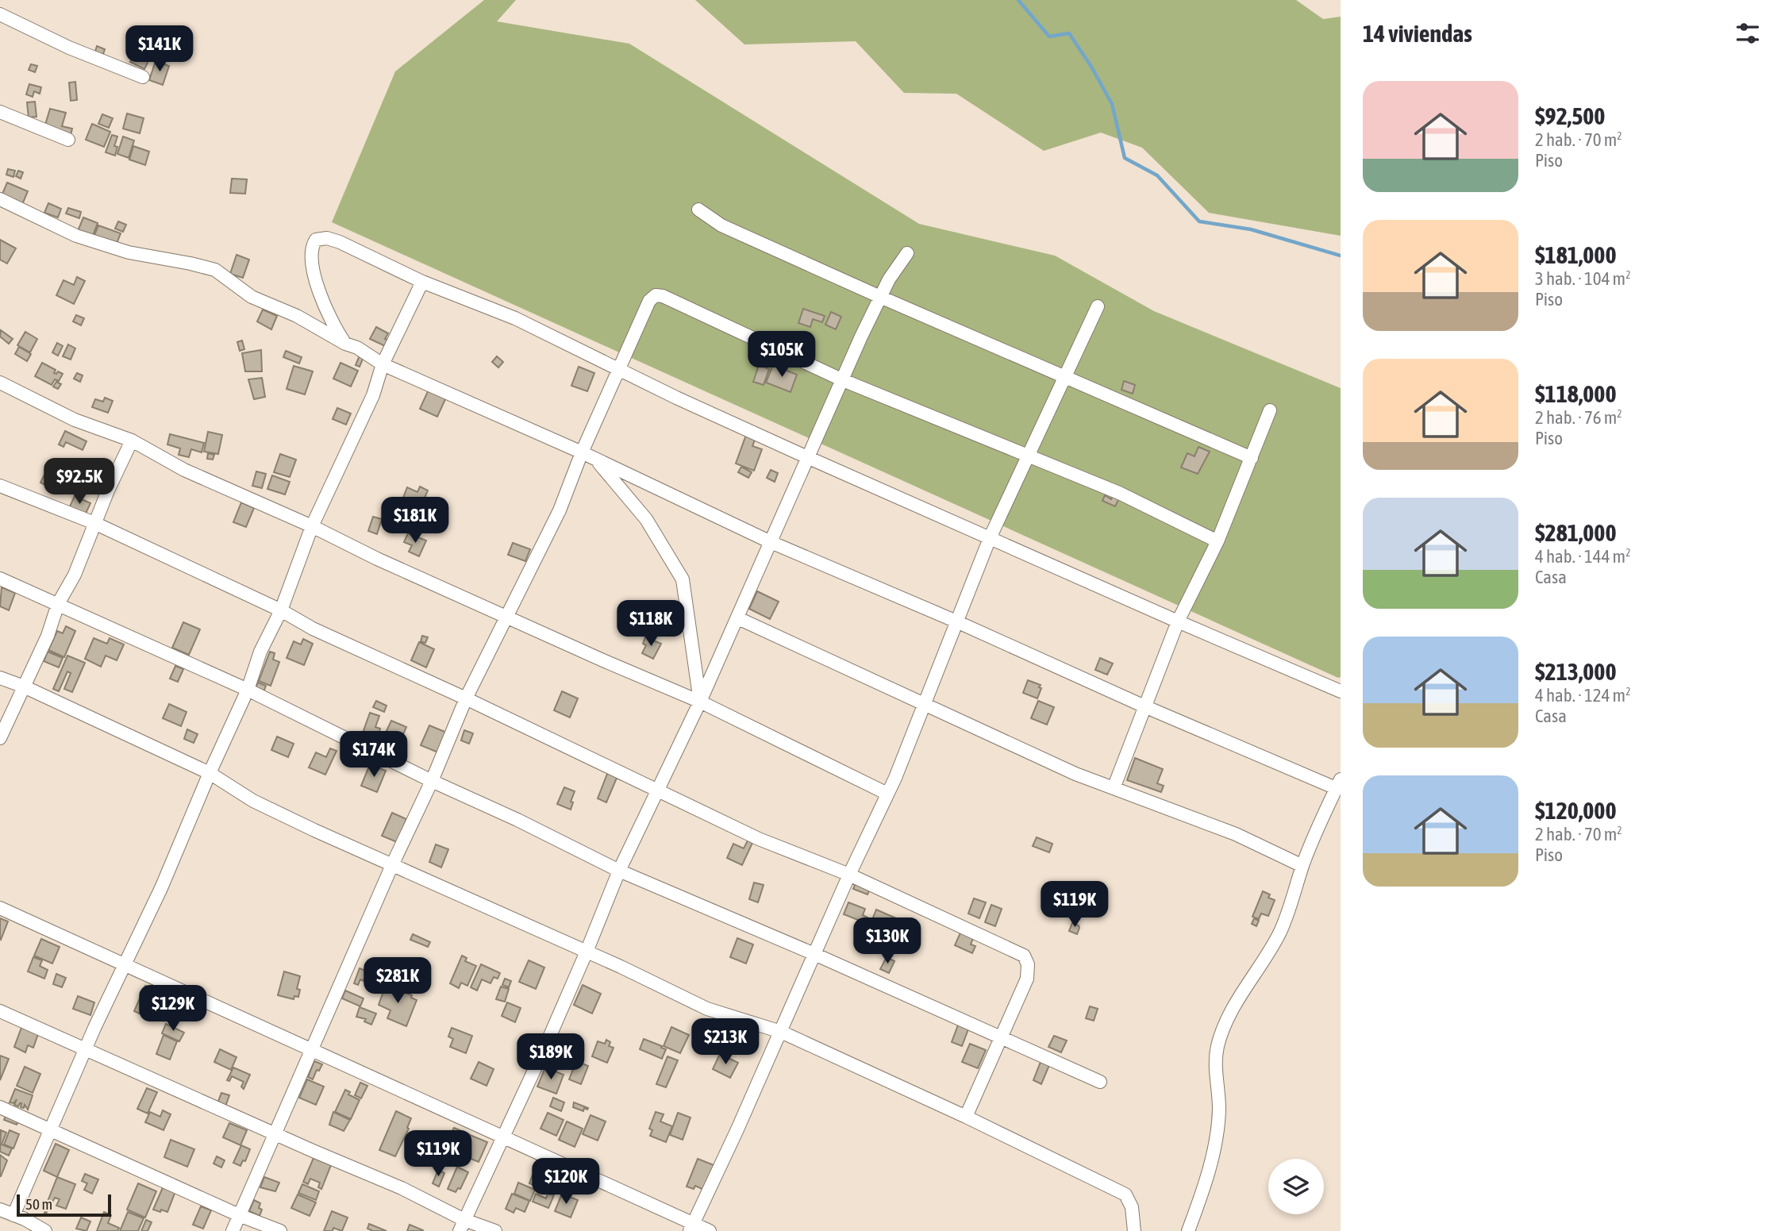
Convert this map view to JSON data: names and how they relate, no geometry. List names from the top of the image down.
{
  "scale_bar": "50 m",
  "page": {
    "heading": "14 viviendas",
    "price": [
      "$141K",
      "$105K",
      "$92.5K",
      "$181K",
      "$118K",
      "$174K",
      "$119K",
      "$130K",
      "$281K",
      "$129K",
      "$213K",
      "$189K",
      "$119K",
      "$120K"
    ],
    "list": [
      {
        "name": "$92,500",
        "note": "2 hab. · 70 m² · Piso"
      },
      {
        "name": "$181,000",
        "note": "3 hab. · 104 m² · Piso"
      },
      {
        "name": "$118,000",
        "note": "2 hab. · 76 m² · Piso"
      },
      {
        "name": "$281,000",
        "note": "4 hab. · 144 m² · Casa"
      },
      {
        "name": "$213,000",
        "note": "4 hab. · 124 m² · Casa"
      },
      {
        "name": "$120,000",
        "note": "2 hab. · 70 m² · Piso"
      }
    ],
    "scale": "50 m"
  }
}
